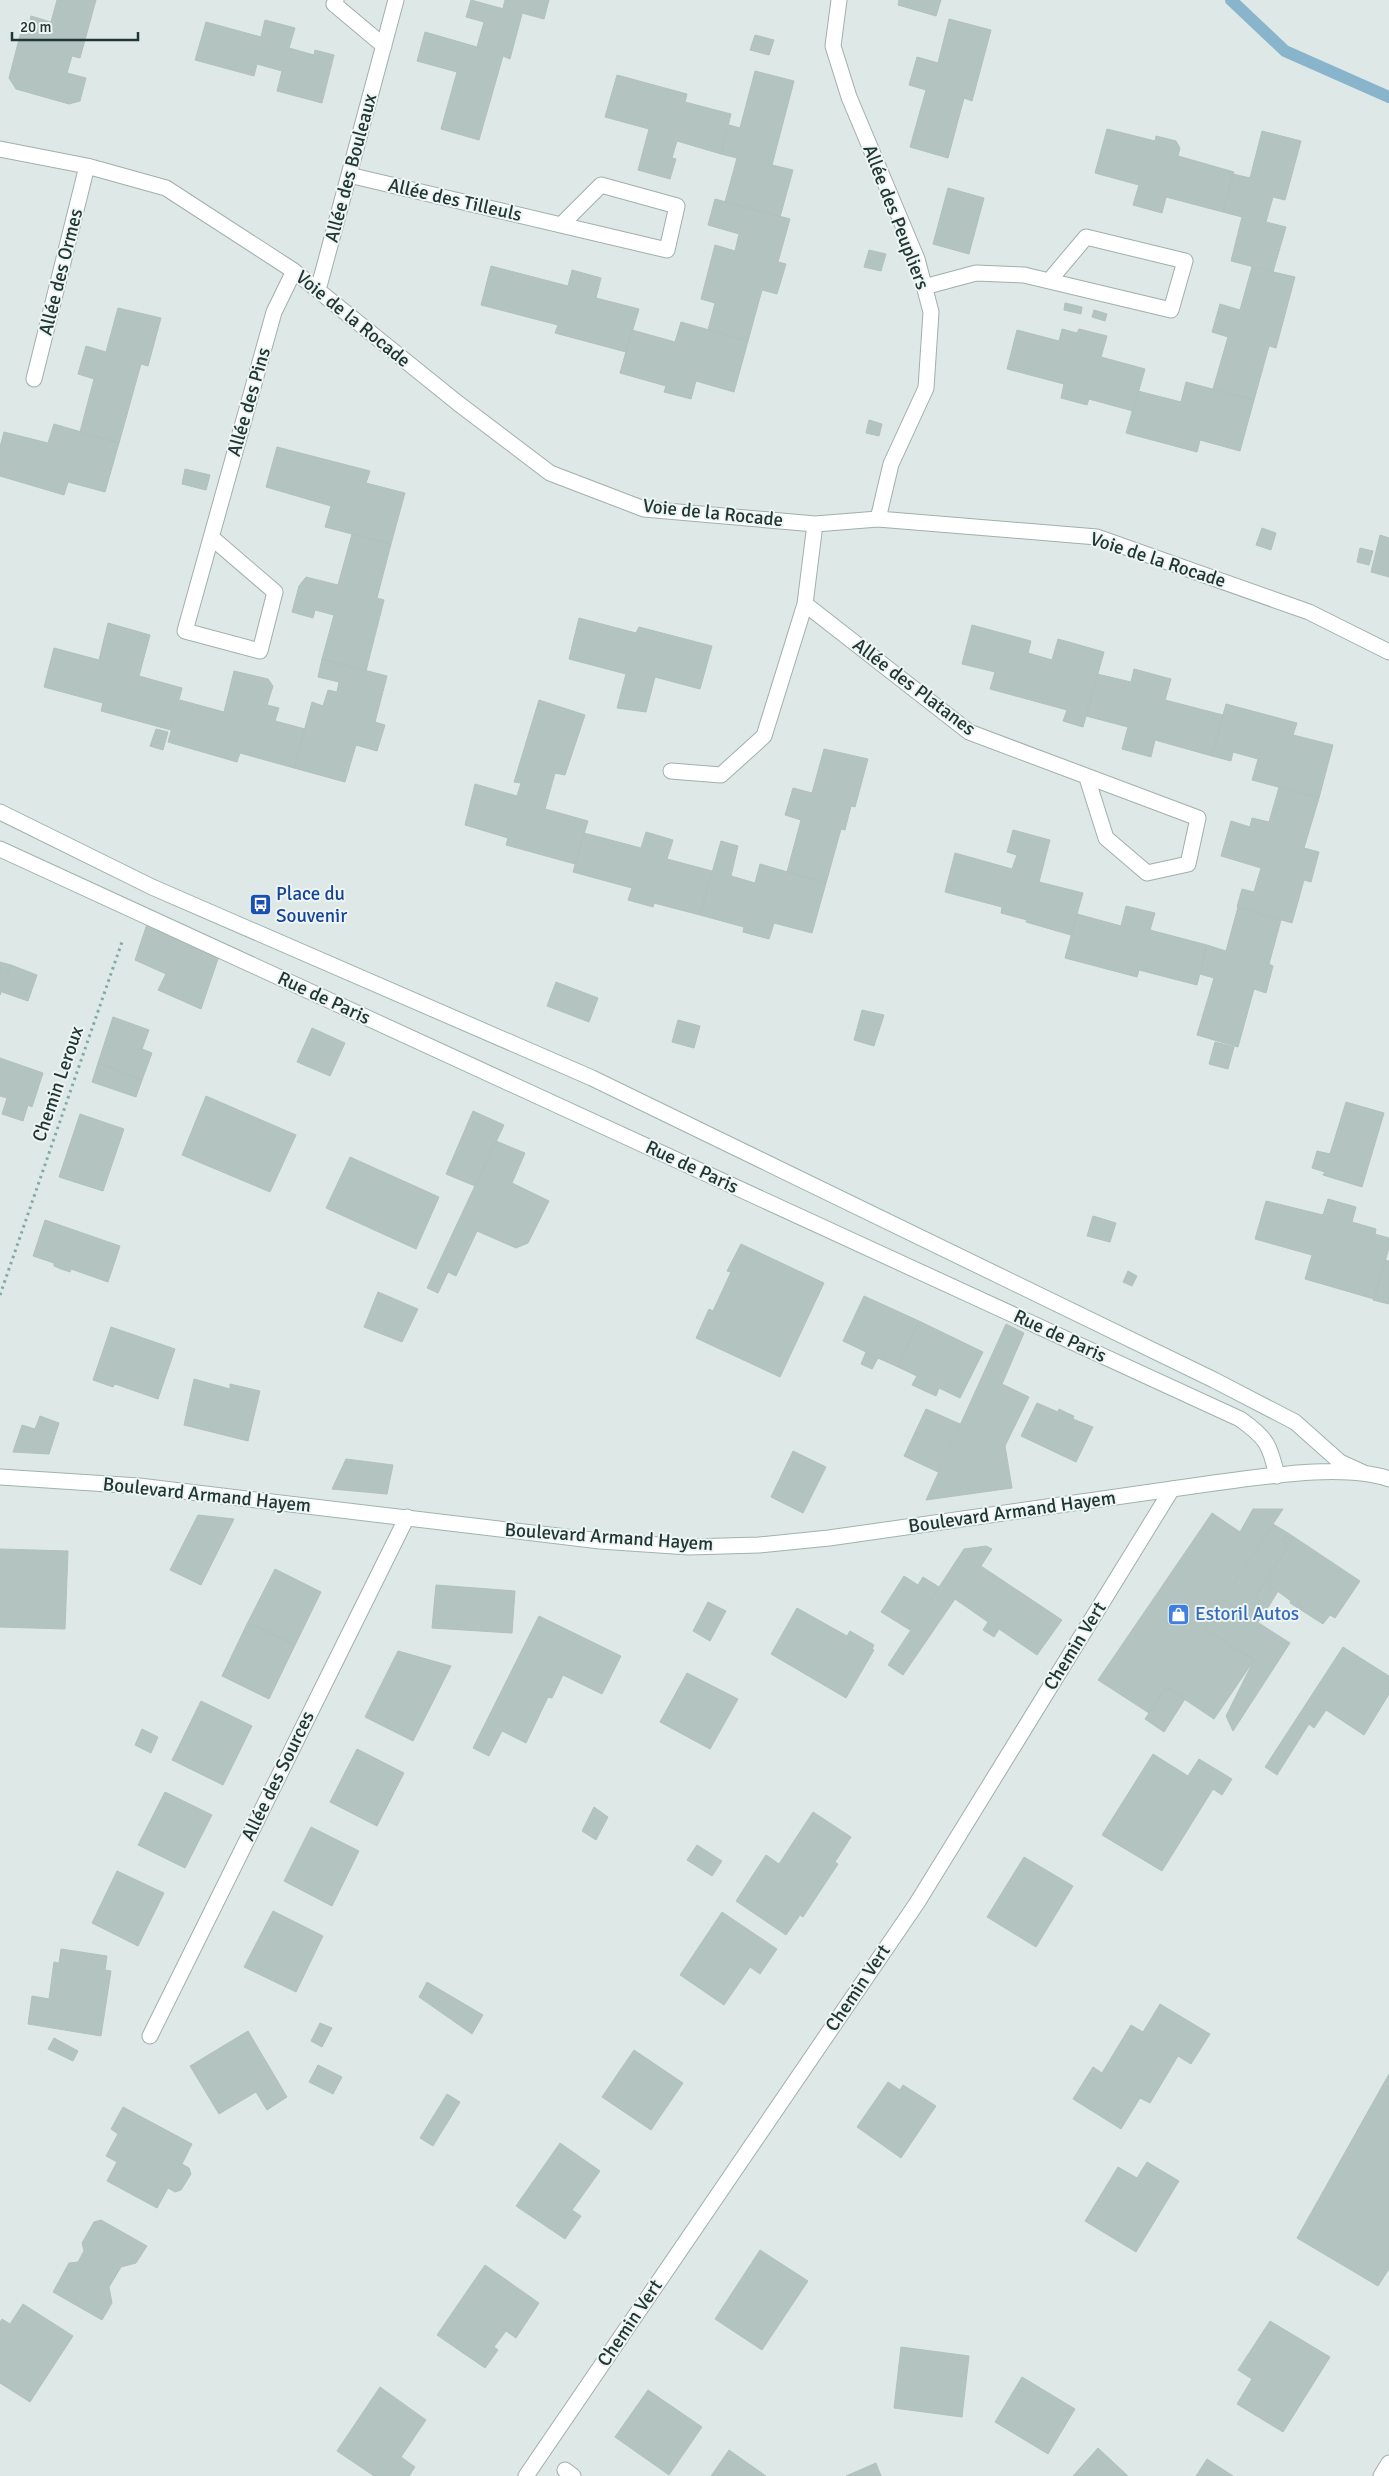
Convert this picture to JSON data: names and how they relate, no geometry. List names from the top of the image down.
{
  "streets": {
    "street": [
      "Allée des Bouleaux",
      "Allée des Tilleuls",
      "Allée des Peupliers",
      "Allée des Ormes",
      "Voie de la Rocade",
      "Allée des Pins",
      "Allée des Platanes",
      "Rue de Paris",
      "Boulevard Armand Hayem",
      "Chemin Vert",
      "Allée des Sources"
    ],
    "path": ["Chemin Leroux"]
  },
  "crossings": [
    ["Allée des Bouleaux", "Allée des Tilleuls"],
    ["Allée des Bouleaux", "Voie de la Rocade"],
    ["Allée des Peupliers", "Voie de la Rocade"],
    ["Allée des Ormes", "Voie de la Rocade"],
    ["Voie de la Rocade", "Allée des Pins"],
    ["Rue de Paris", "Chemin Leroux"],
    ["Rue de Paris", "Boulevard Armand Hayem"],
    ["Boulevard Armand Hayem", "Chemin Vert"],
    ["Boulevard Armand Hayem", "Allée des Sources"]
  ],
  "places": {
    "bus stop": ["Place du Souvenir"],
    "shop": ["Estoril Autos"]
  },
  "scale_bar": "20 m"
}
